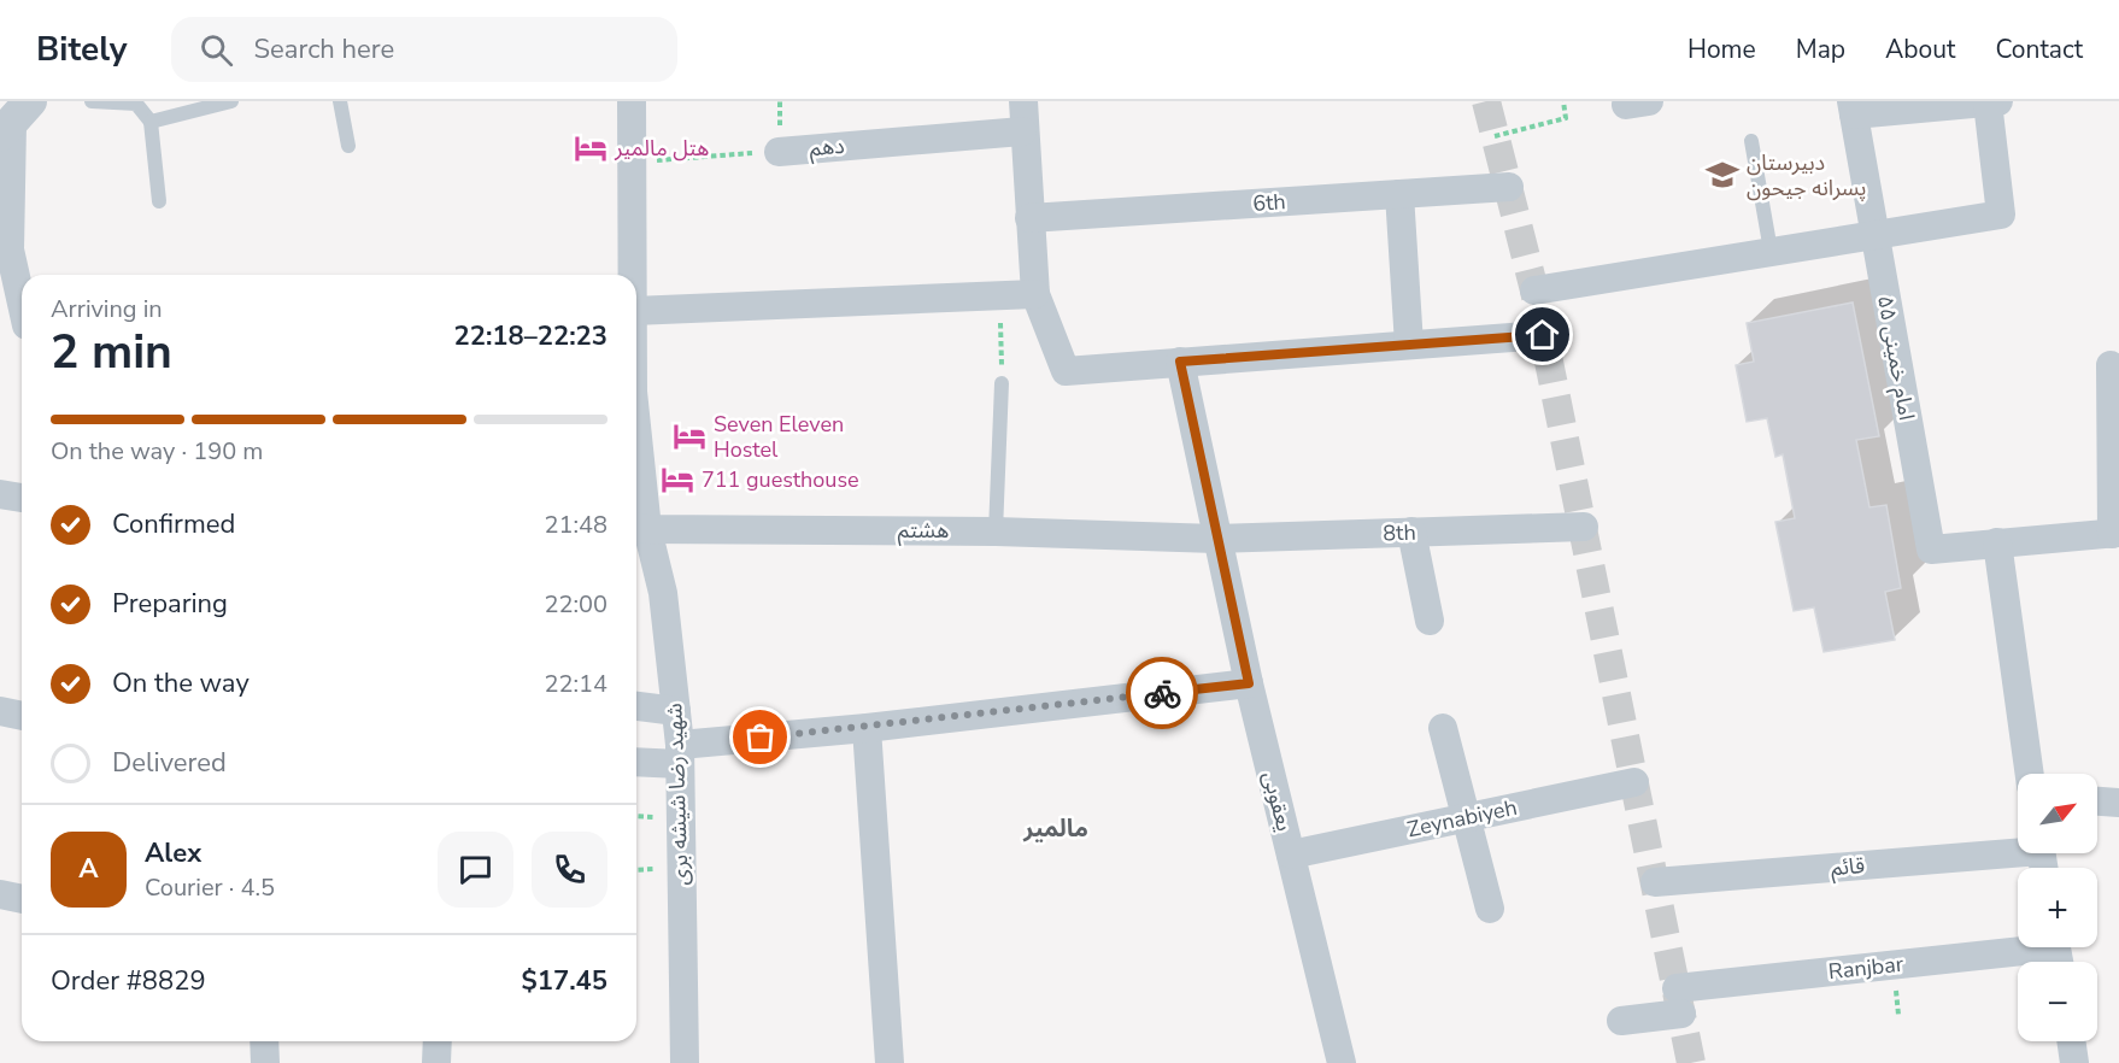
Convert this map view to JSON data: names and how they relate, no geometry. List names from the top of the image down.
{
  "streets": {
    "street": [
      "دهم",
      "6th",
      "امام خمینی ۵۵",
      "هشتم",
      "8th",
      "شهید رضا شیشه بری",
      "یعقوبی",
      "Zeynabiyeh",
      "قائم",
      "Ranjbar"
    ]
  },
  "crossings": [
    ["دهم", "شهید رضا شیشه بری"],
    ["هشتم", "8th"],
    ["هشتم", "شهید رضا شیشه بری"],
    ["هشتم", "یعقوبی"],
    ["8th", "یعقوبی"],
    ["یعقوبی", "Zeynabiyeh"]
  ],
  "districts": ["مالمیر"],
  "places": {
    "hotel": ["هتل مالمير", "Seven Eleven Hostel", "711 guesthouse"],
    "school or university": ["دبیرستان پسرانه جیحون"]
  },
  "north": "top right",
  "page": {
    "header": "Bitely",
    "search": "Search here",
    "nav": [
      "Home",
      "Map",
      "About",
      "Contact"
    ],
    "heading": ["2 min", "Arriving in", "22:18–22:23"],
    "panel": [
      "Alex",
      "Courier · 4.5",
      "Order #8829",
      "$17.45"
    ],
    "bar": "On the way · 190 m",
    "list": [
      ["Confirmed", "21:48"],
      ["Preparing", "22:00"],
      ["On the way", "22:14"],
      "Delivered"
    ],
    "map_buttons": ["+", "−"],
    "round": "A"
  }
}
